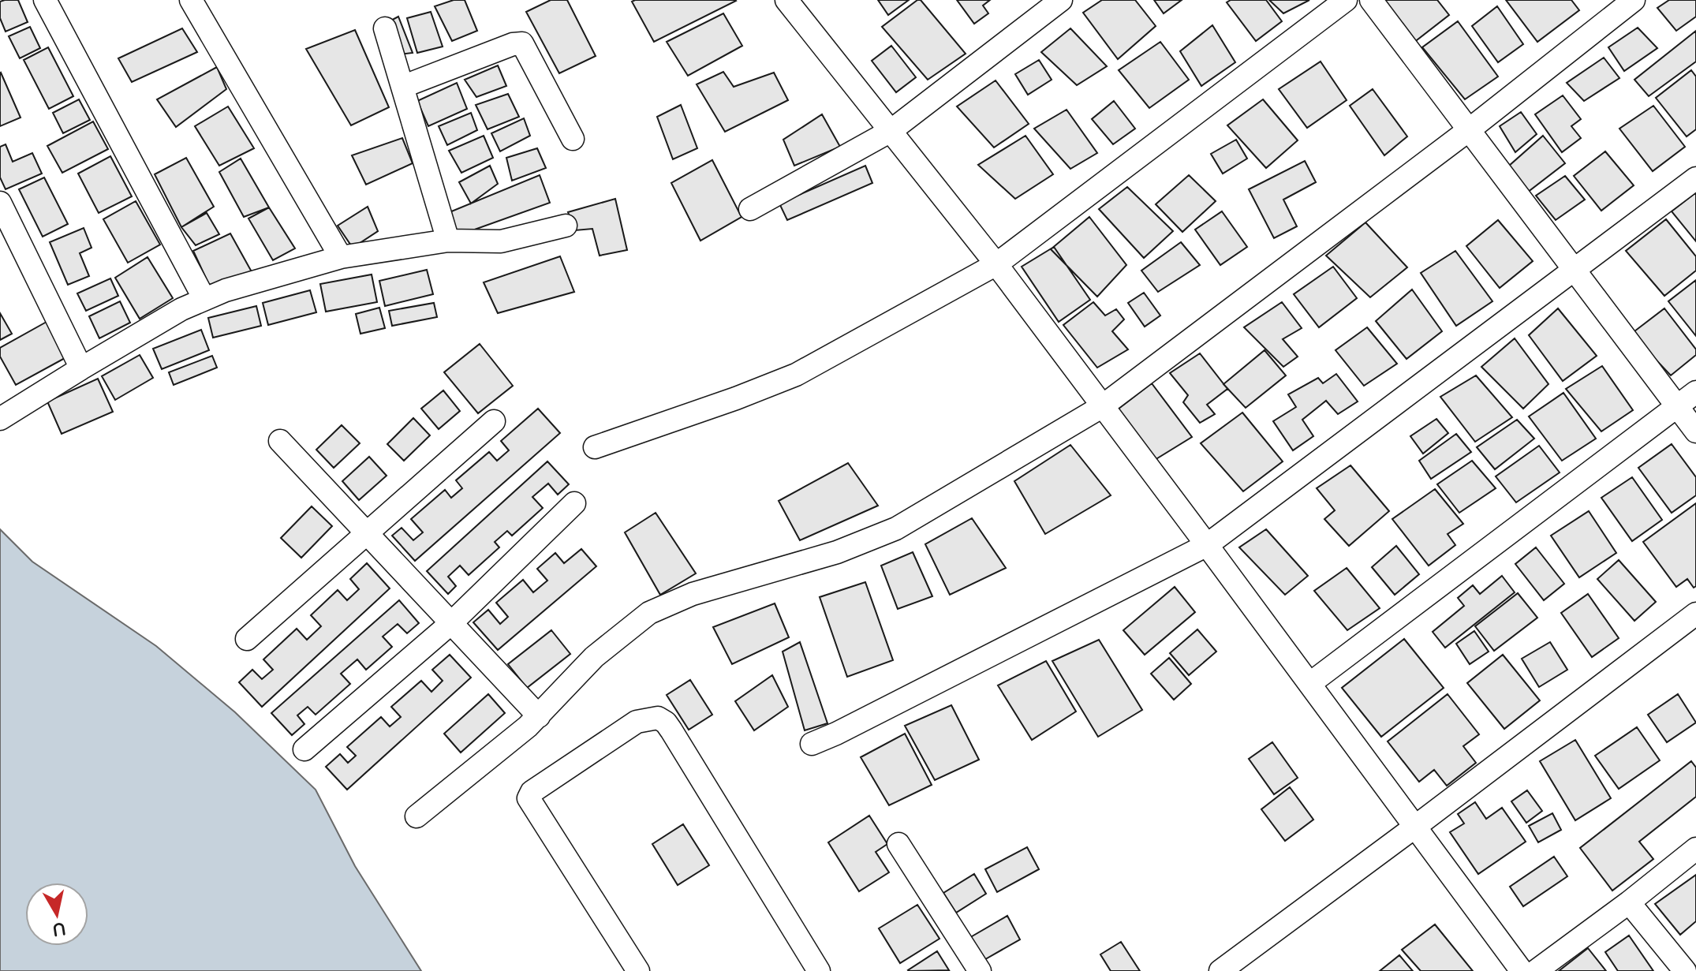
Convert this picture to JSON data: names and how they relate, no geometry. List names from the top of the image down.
{
  "north": "bottom"
}
